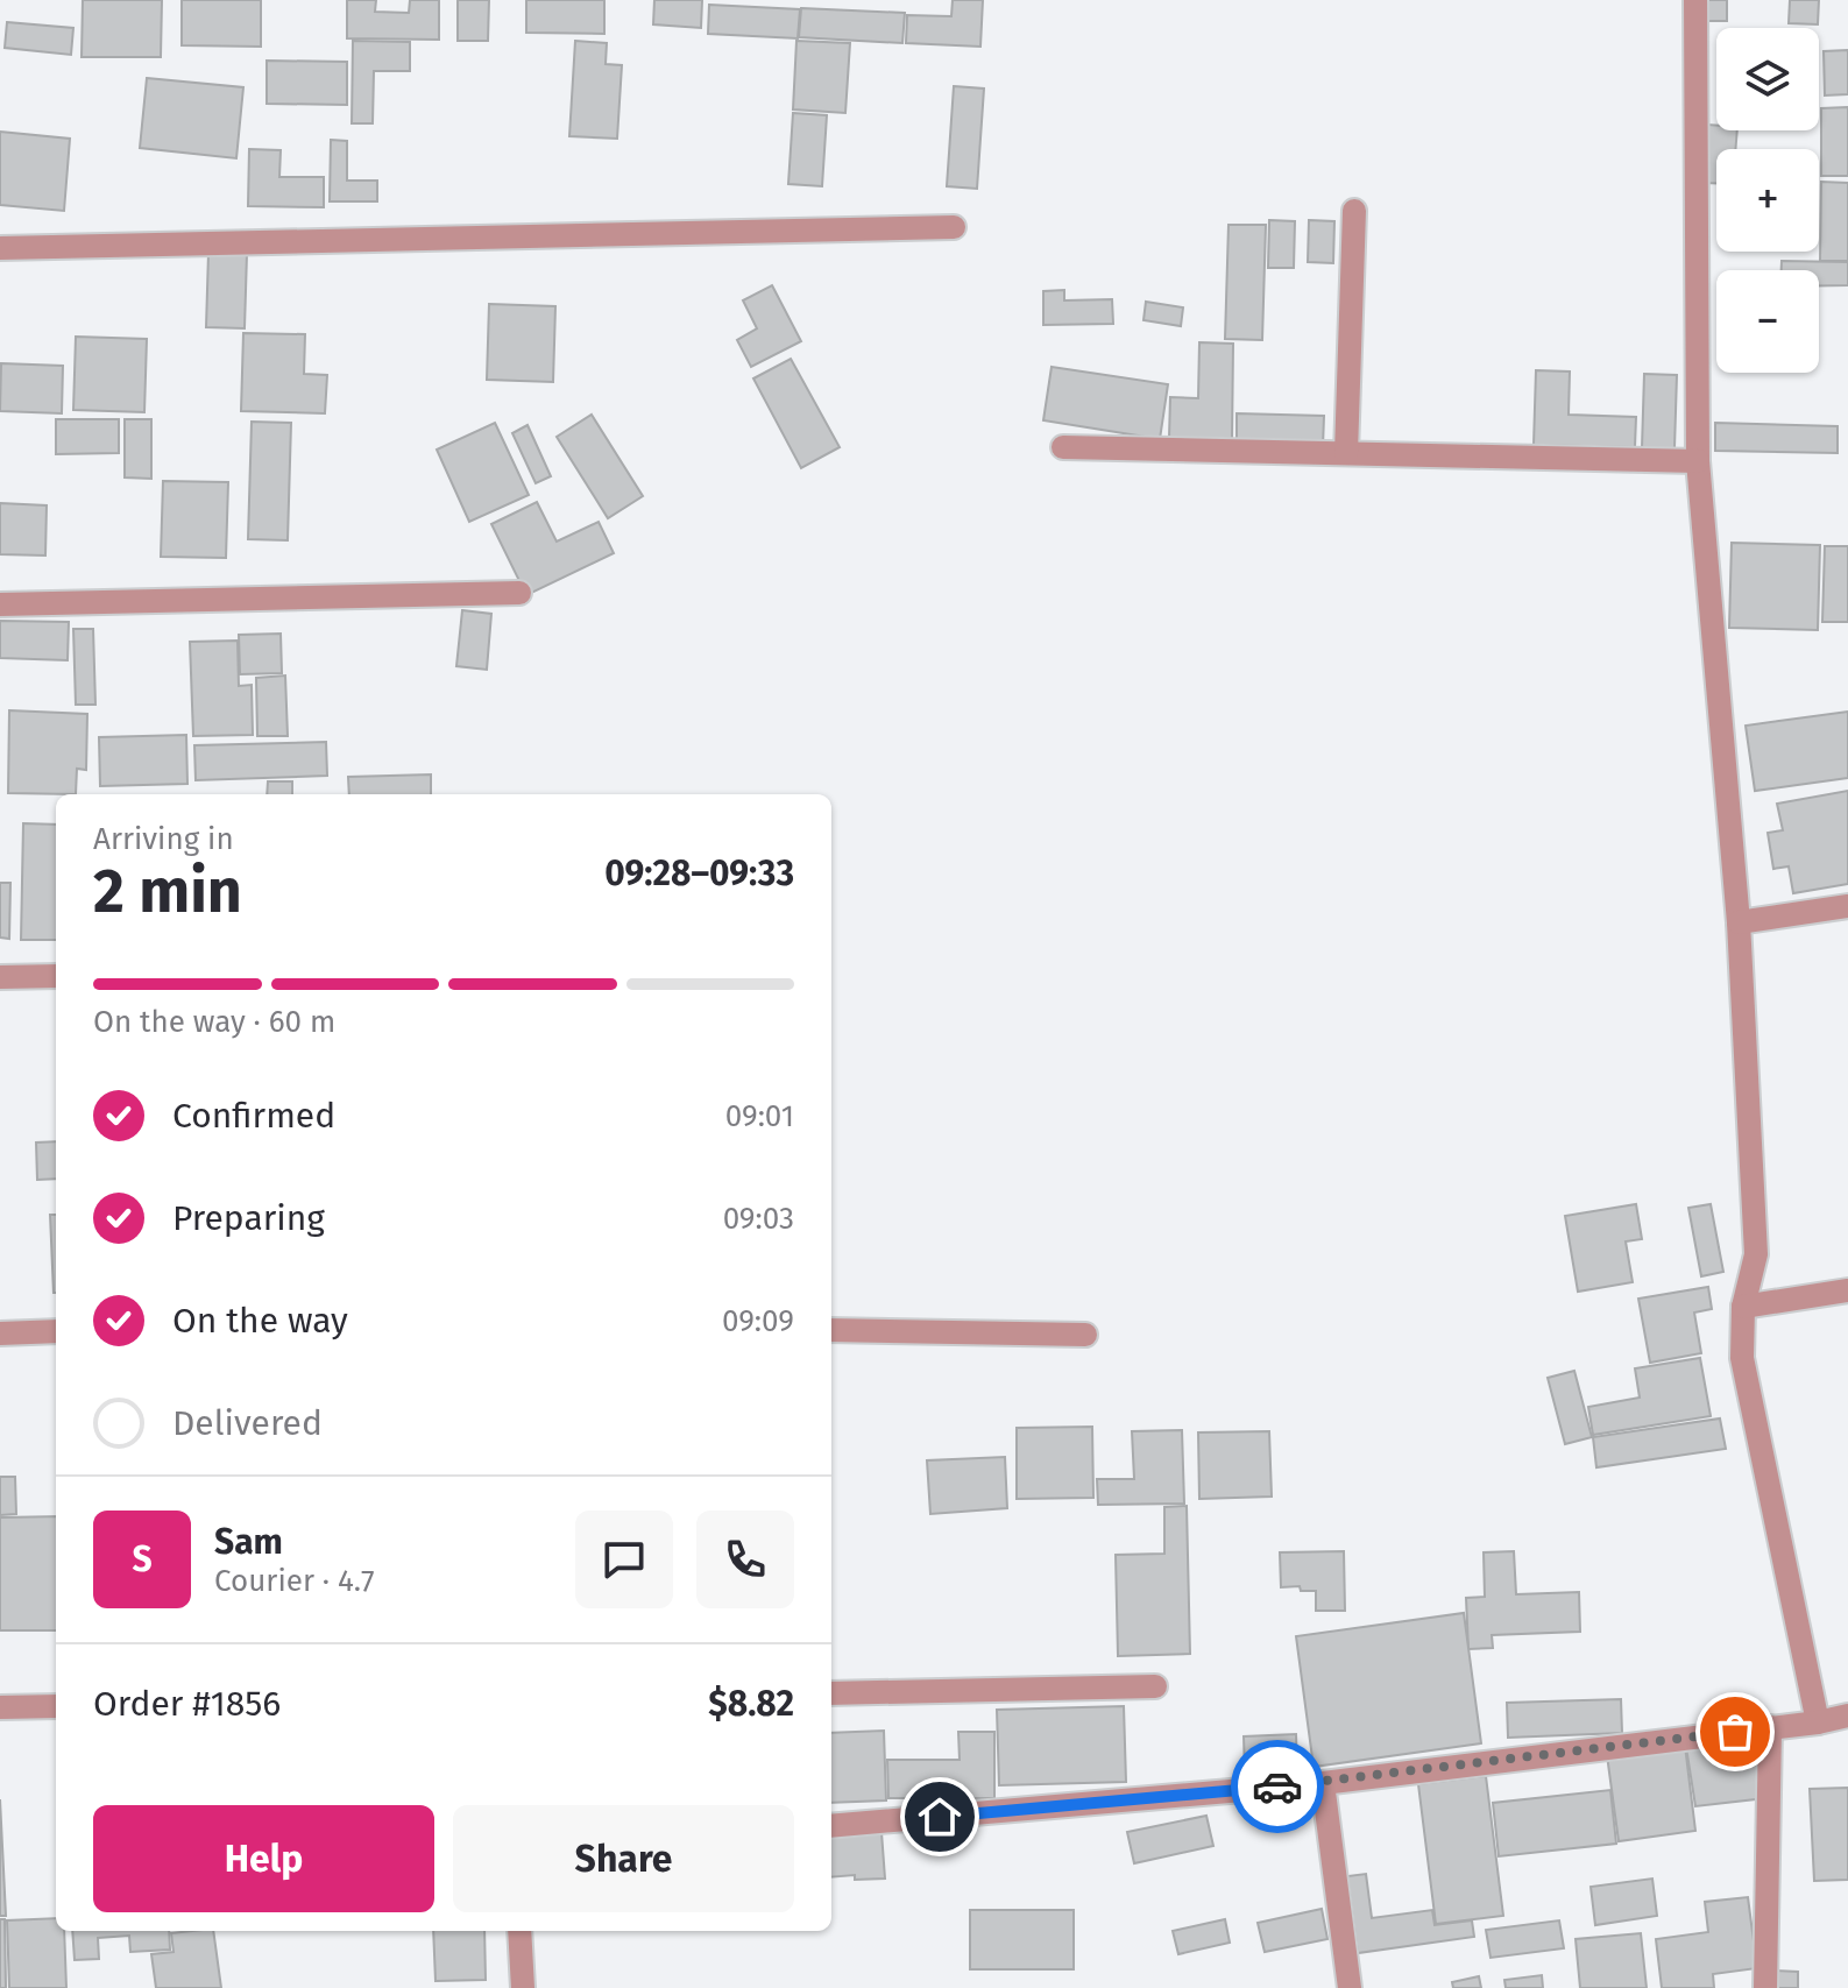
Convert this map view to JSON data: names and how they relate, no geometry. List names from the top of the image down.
{
  "page": {
    "map_buttons": ["+", "−"],
    "heading": ["2 min", "Arriving in", "09:28–09:33"],
    "panel": [
      "Sam",
      "Courier · 4.7",
      "Order #1856",
      "$8.82"
    ],
    "bar": "On the way · 60 m",
    "list": [
      ["Confirmed", "09:01"],
      ["Preparing", "09:03"],
      ["On the way", "09:09"],
      "Delivered"
    ],
    "round": "S",
    "buttons": ["Help", "Share"]
  }
}
